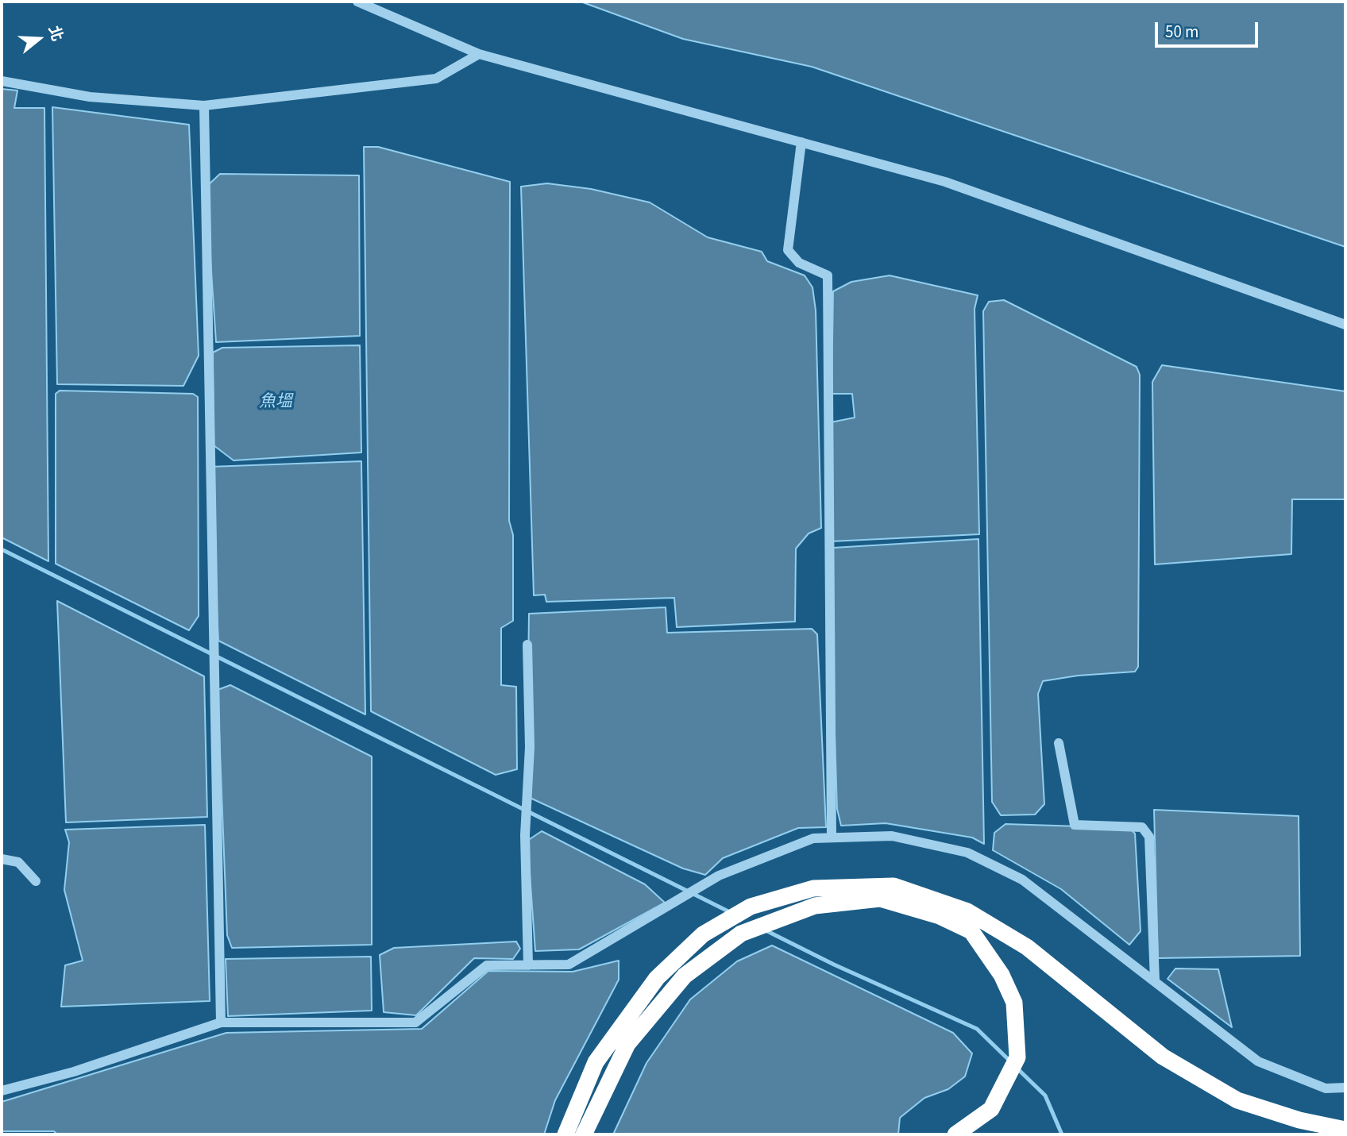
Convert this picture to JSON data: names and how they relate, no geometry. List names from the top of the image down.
{
  "water": ["魚塭"],
  "scale_bar": "50 m",
  "north": "right"
}
